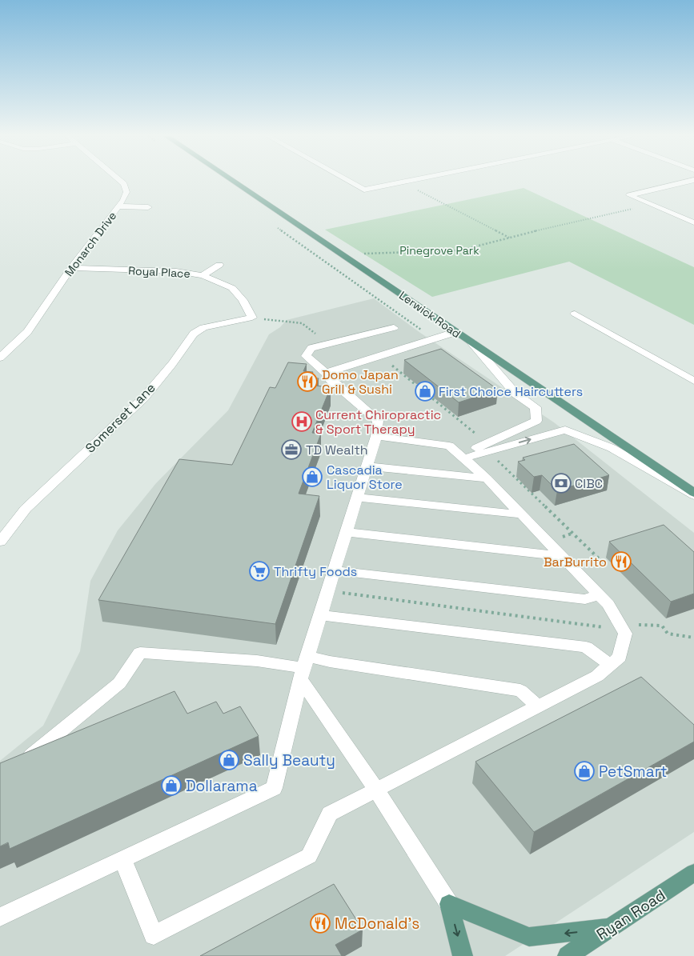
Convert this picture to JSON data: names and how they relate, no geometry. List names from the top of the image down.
{
  "streets": {
    "main road": ["Lerwick Road", "Ryan Road"],
    "street": ["Monarch Drive", "Royal Place", "Somerset Lane"]
  },
  "crossings": [
    ["Monarch Drive", "Royal Place"],
    ["Royal Place", "Somerset Lane"]
  ],
  "parks": ["Pinegrove Park"],
  "places": {
    "restaurant": ["Domo Japan Grill & Sushi", "BarBurrito", "McDonald's"],
    "shop": [
      "First Choice Haircutters",
      "Cascadia Liquor Store",
      "Sally Beauty",
      "PetSmart",
      "Dollarama"
    ],
    "hospital": ["Current Chiropractic & Sport Therapy"],
    "office": ["TD Wealth"],
    "bank": ["CIBC"],
    "supermarket": ["Thrifty Foods"]
  }
}
